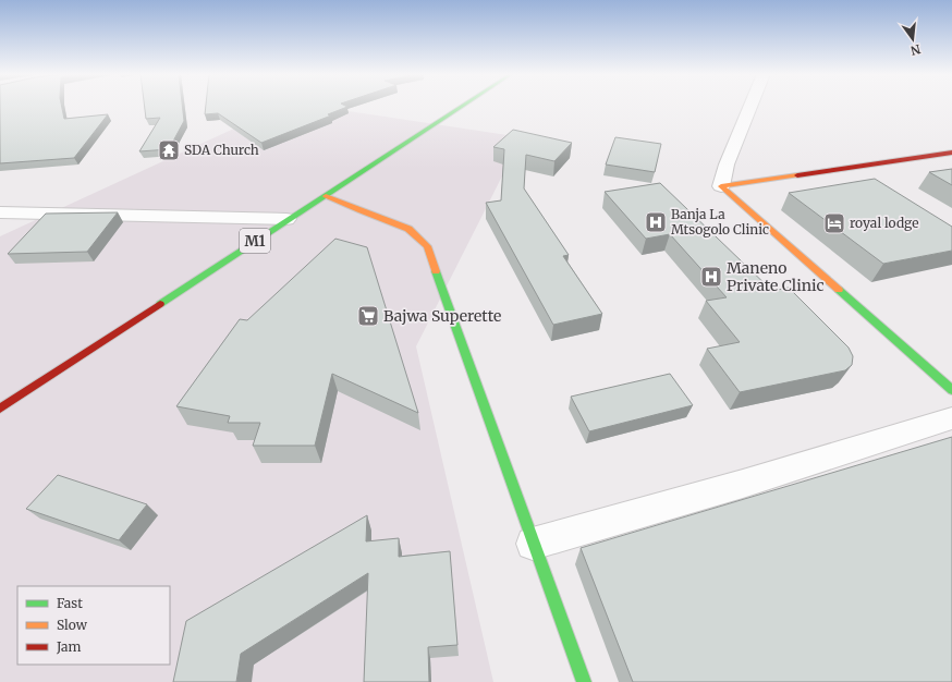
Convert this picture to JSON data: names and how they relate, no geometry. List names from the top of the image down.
{
  "streets": {
    "main road": ["M1"]
  },
  "places": {
    "temple": ["SDA Church"],
    "hospital": ["Banja La Mtsogolo Clinic", "Maneno Private Clinic"],
    "hotel": ["royal lodge"],
    "supermarket": ["Bajwa Superette"]
  },
  "legend": ["Fast", "Slow", "Jam"],
  "north": "bottom"
}
